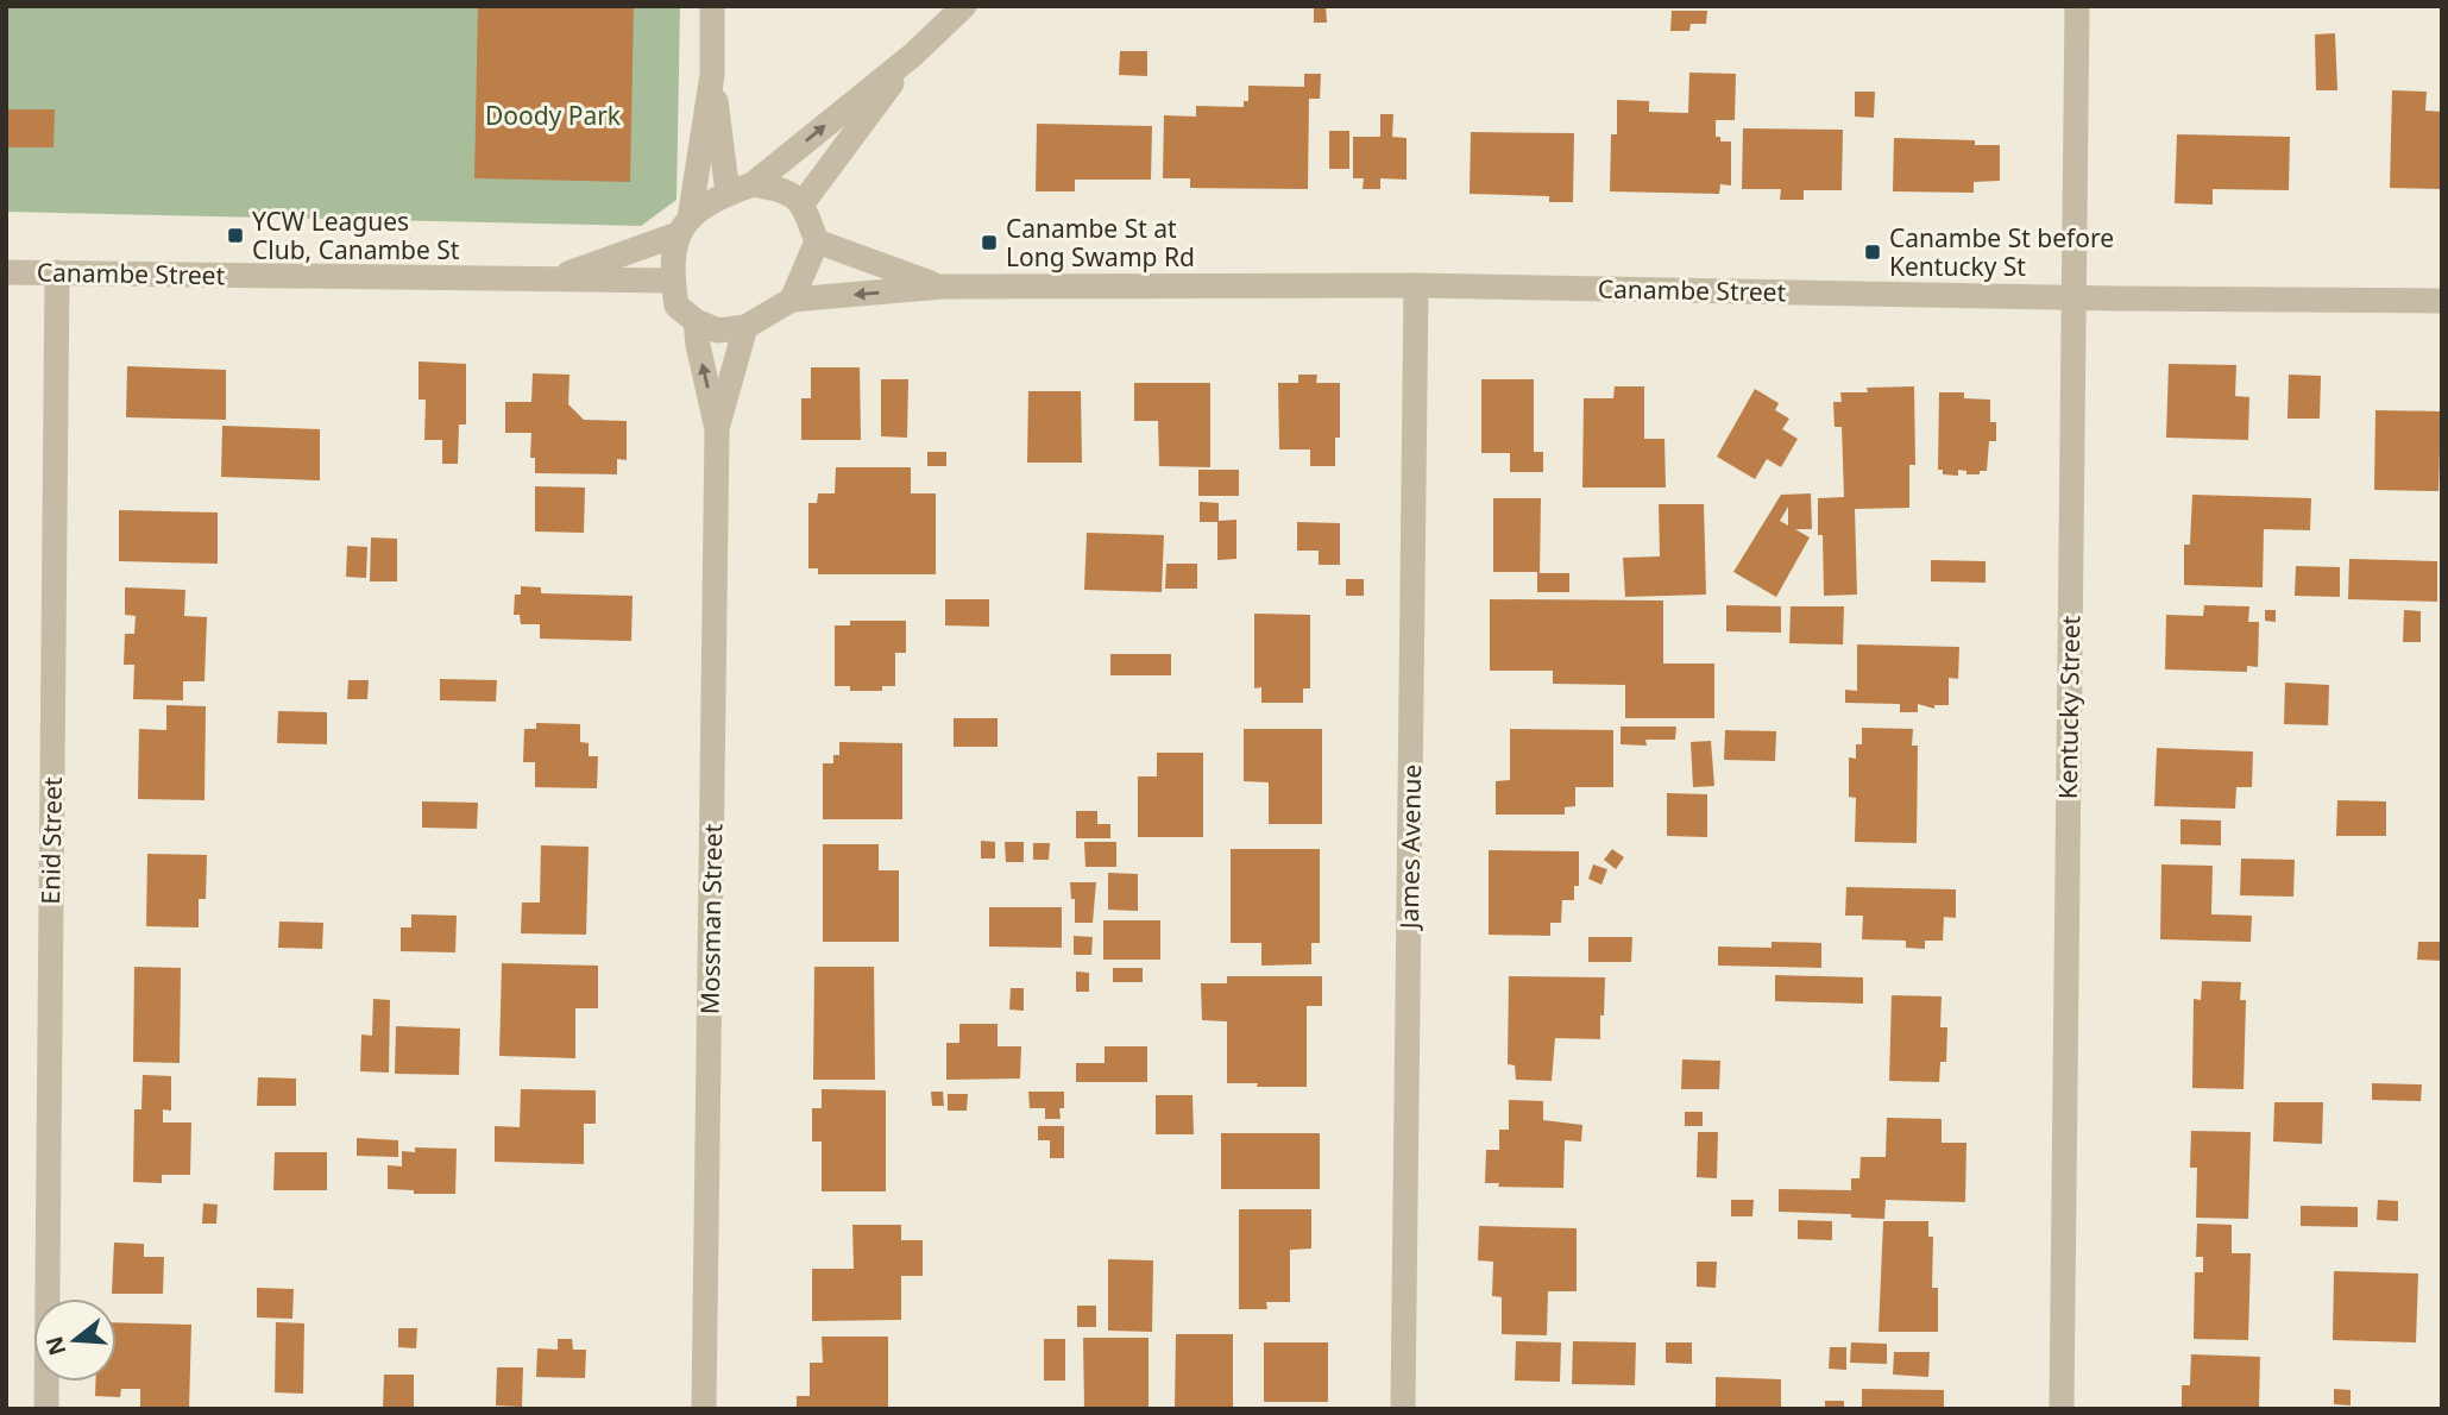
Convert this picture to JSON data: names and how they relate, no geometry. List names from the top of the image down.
{
  "streets": {
    "street": [
      "Canambe Street",
      "Kentucky Street",
      "Enid Street",
      "James Avenue",
      "Mossman Street"
    ]
  },
  "crossings": [
    ["Canambe Street", "Kentucky Street"],
    ["Canambe Street", "Enid Street"],
    ["Canambe Street", "James Avenue"],
    ["Canambe Street", "Mossman Street"]
  ],
  "parks": ["Doody Park"],
  "places": {
    "transit": ["YCW Leagues Club, Canambe St", "Canambe St at Long Swamp Rd", "Canambe St before Kentucky St"]
  },
  "north": "left"
}
